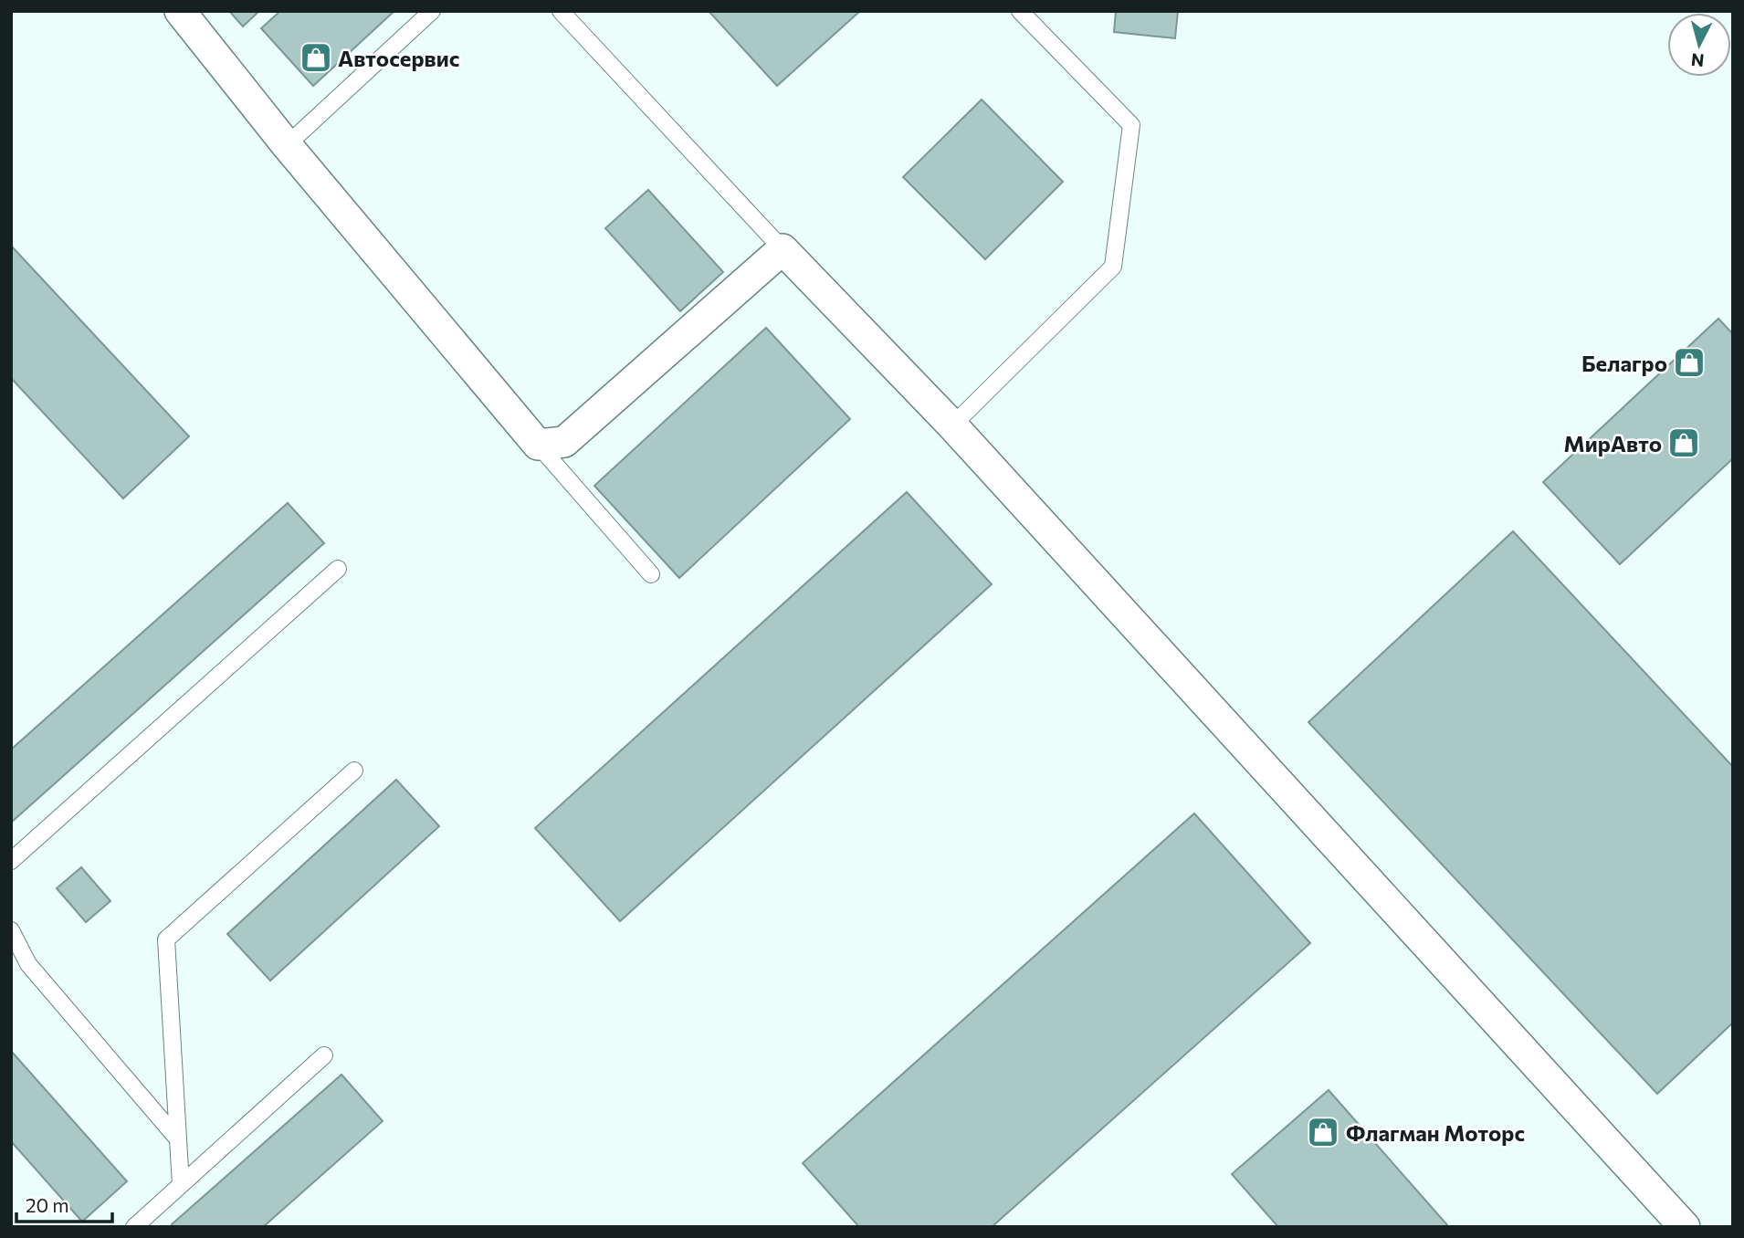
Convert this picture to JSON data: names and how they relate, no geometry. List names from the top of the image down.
{
  "places": {
    "shop": [
      "Автосервис",
      "Белагро",
      "МирАвто",
      "Флагман Моторс"
    ]
  },
  "scale_bar": "20 m",
  "north": "bottom"
}
